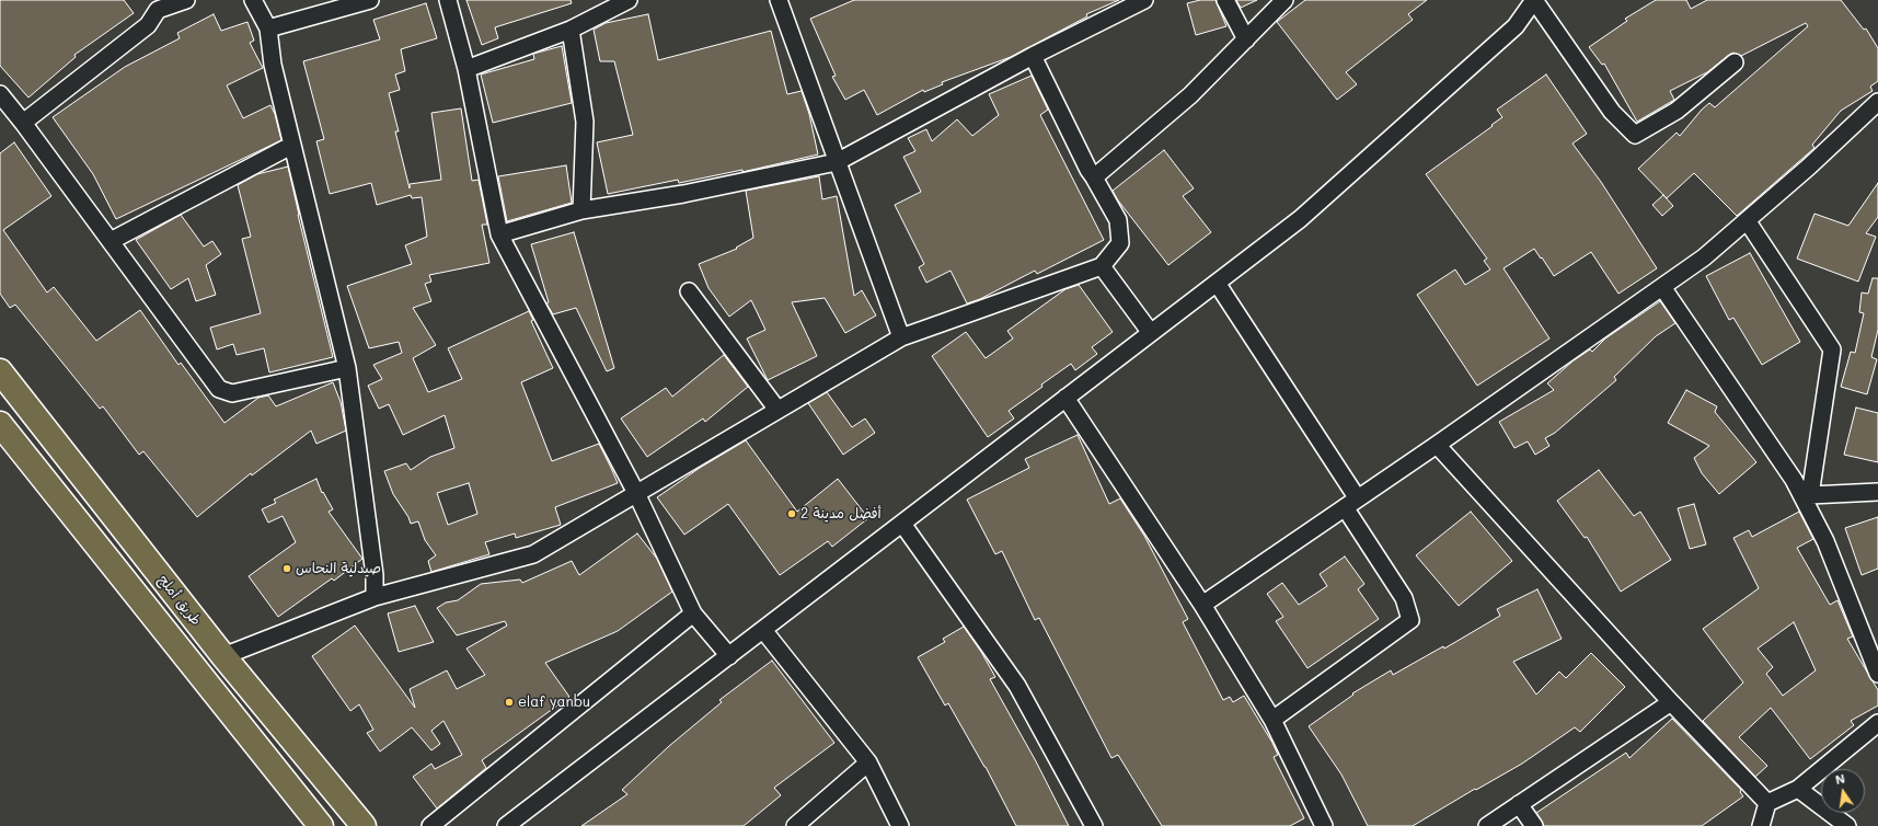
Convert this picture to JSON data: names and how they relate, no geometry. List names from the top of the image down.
{
  "streets": {
    "highway": ["طريق أملج"]
  },
  "places": ["2 أفضل مدينة", "صيدلية النحاس", "elaf yanbu"],
  "north": "top"
}
